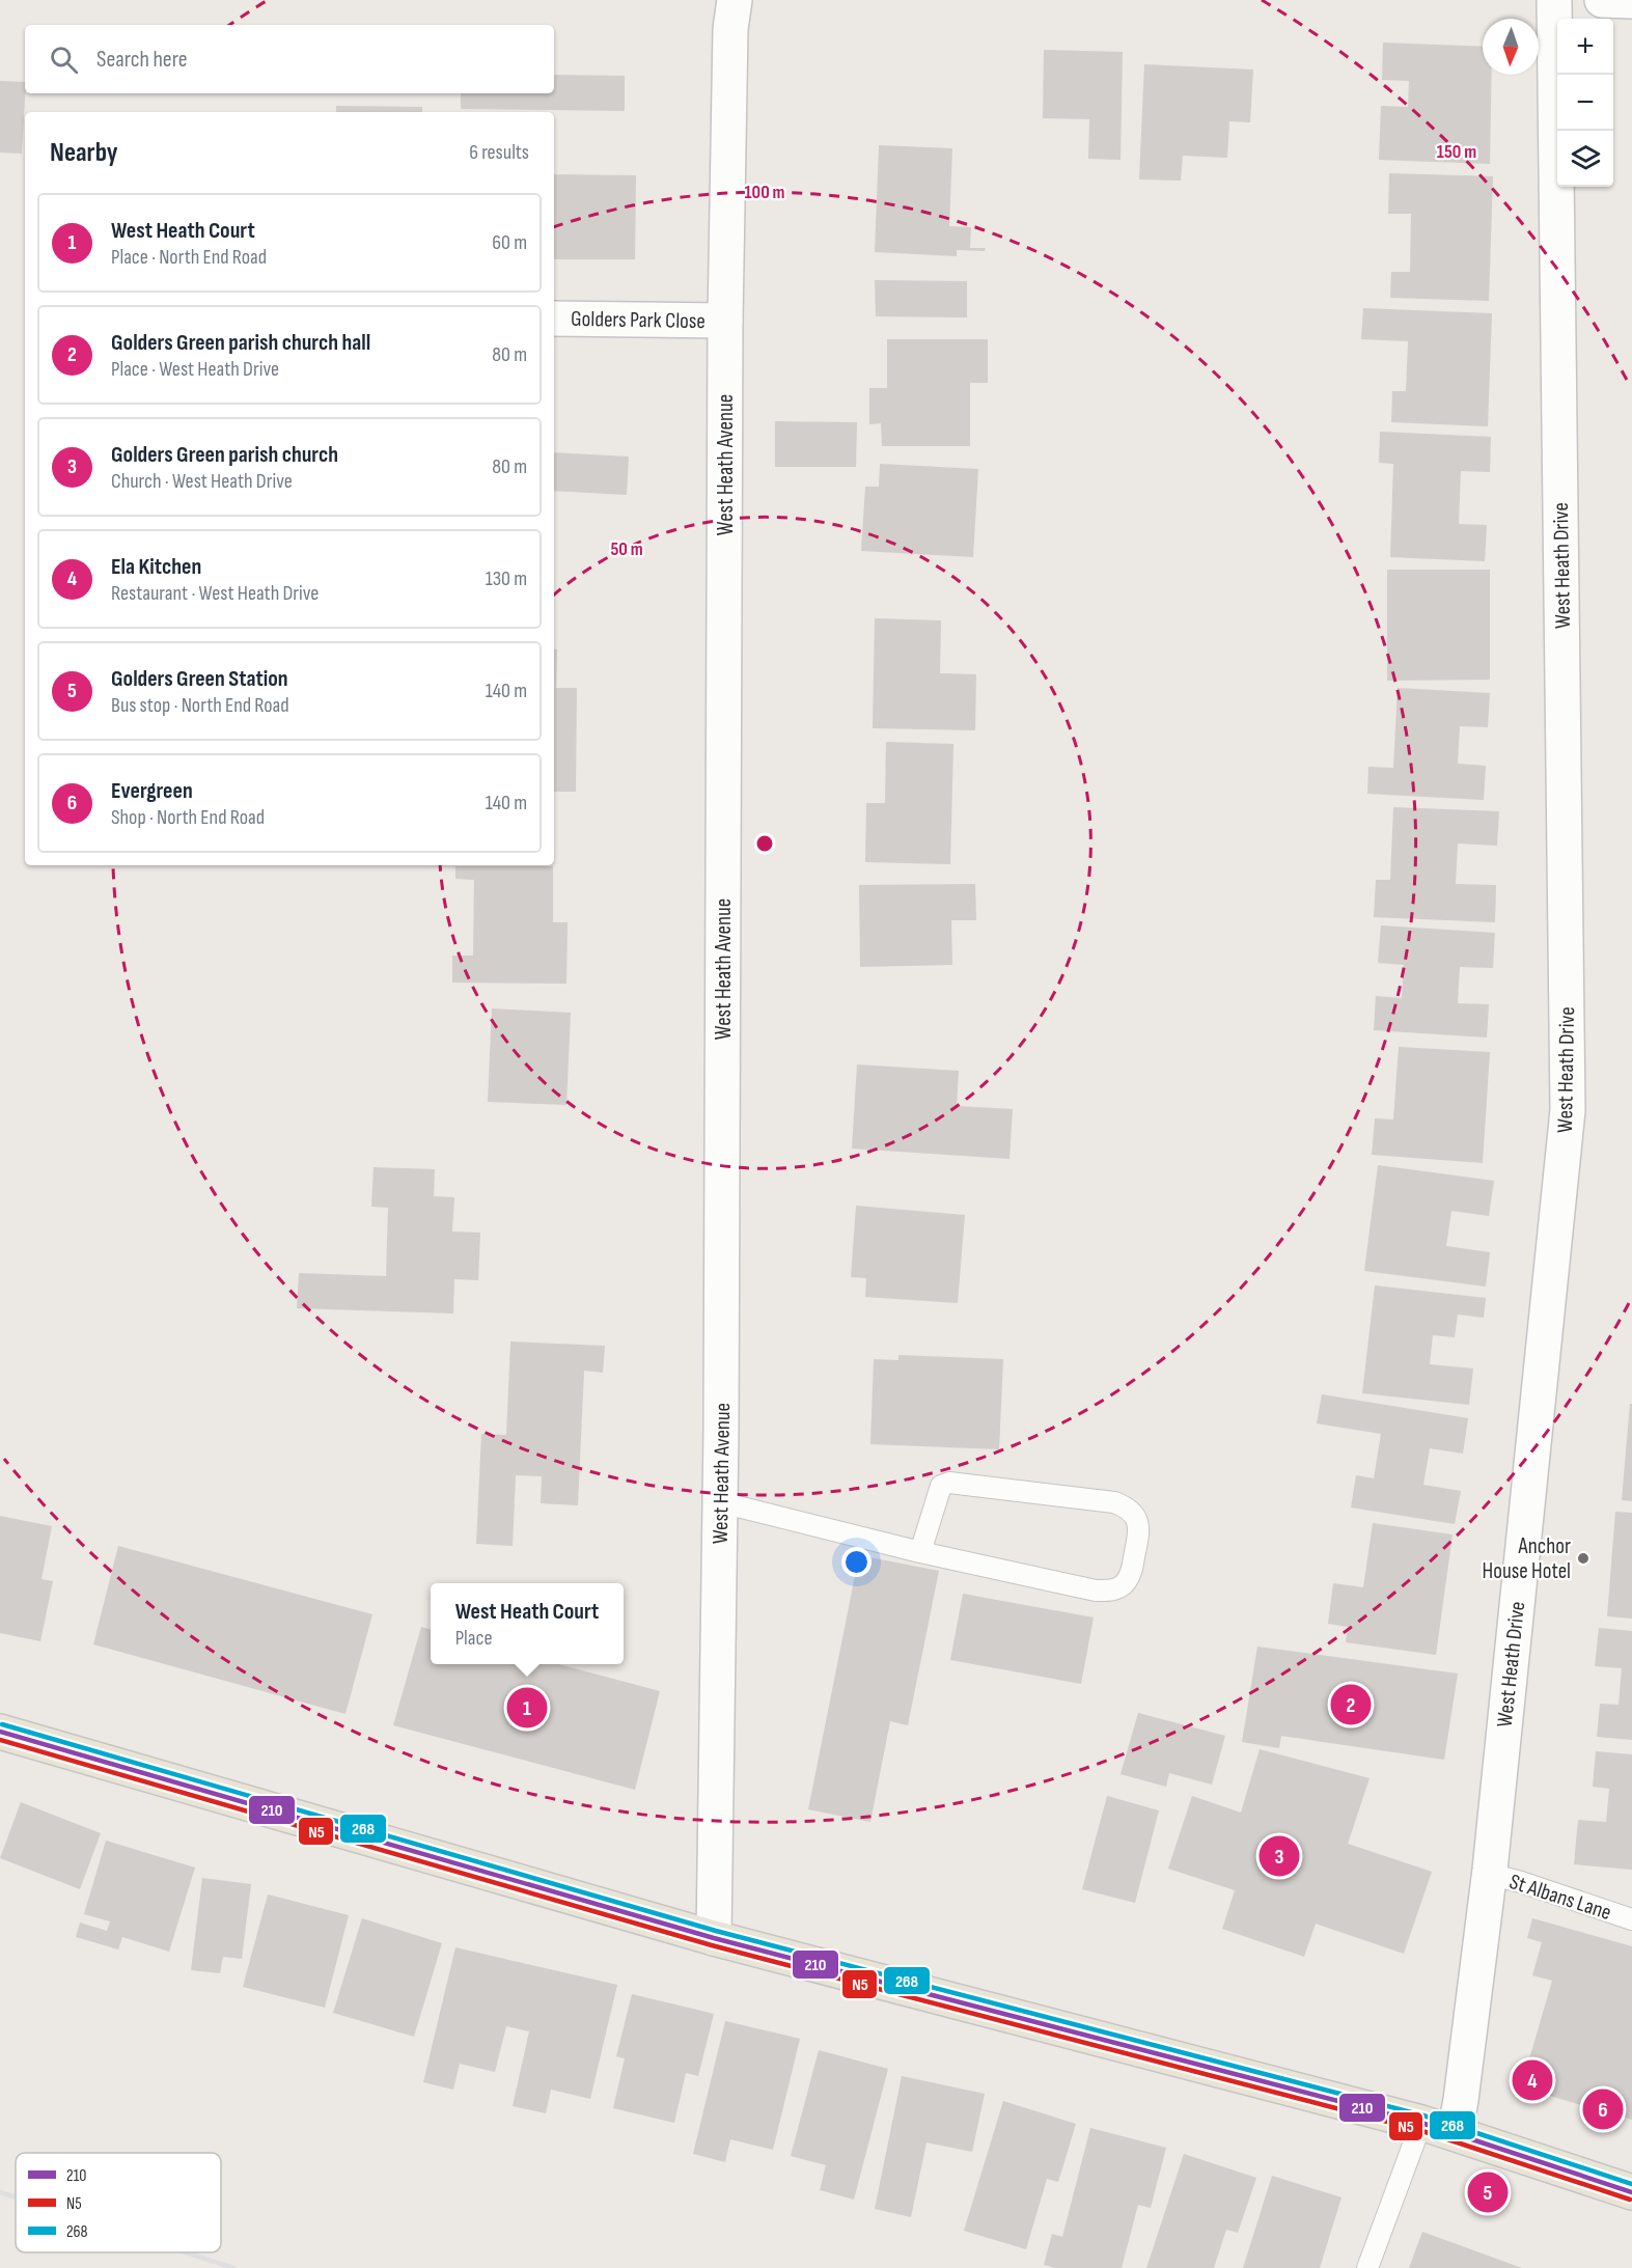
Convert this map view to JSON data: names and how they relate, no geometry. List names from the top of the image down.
{
  "streets": {
    "street": ["Golders Park Close", "West Heath Avenue", "West Heath Drive"],
    "lane": ["St Albans Lane"]
  },
  "crossings": [
    ["Golders Park Close", "West Heath Avenue"],
    ["West Heath Drive", "St Albans Lane"]
  ],
  "places": ["Anchor House Hotel"],
  "lines": ["transit line 268", "transit line 210", "transit line N5"],
  "legend": ["210", "N5", "268"],
  "north": "bottom",
  "page": {
    "map_buttons": ["+", "−"],
    "search": "Search here",
    "heading": ["Nearby", "6 results"],
    "list": [
      {
        "mark": "1",
        "name": "West Heath Court",
        "note": "Place · North End Road",
        "value": "60 m"
      },
      {
        "mark": "2",
        "name": "Golders Green parish church hall",
        "note": "Place · West Heath Drive",
        "value": "80 m"
      },
      {
        "mark": "3",
        "name": "Golders Green parish church",
        "note": "Church · West Heath Drive",
        "value": "80 m"
      },
      {
        "mark": "4",
        "name": "Ela Kitchen",
        "note": "Restaurant · West Heath Drive",
        "value": "130 m"
      },
      {
        "mark": "5",
        "name": "Golders Green Station",
        "note": "Bus stop · North End Road",
        "value": "140 m"
      },
      {
        "mark": "6",
        "name": "Evergreen",
        "note": "Shop · North End Road",
        "value": "140 m"
      }
    ],
    "popup": ["West Heath Court", "Place"],
    "pins": [
      "2",
      "1",
      "3",
      "4",
      "6",
      "5"
    ]
  },
  "rings": ["150 m", "100 m", "50 m"]
}
